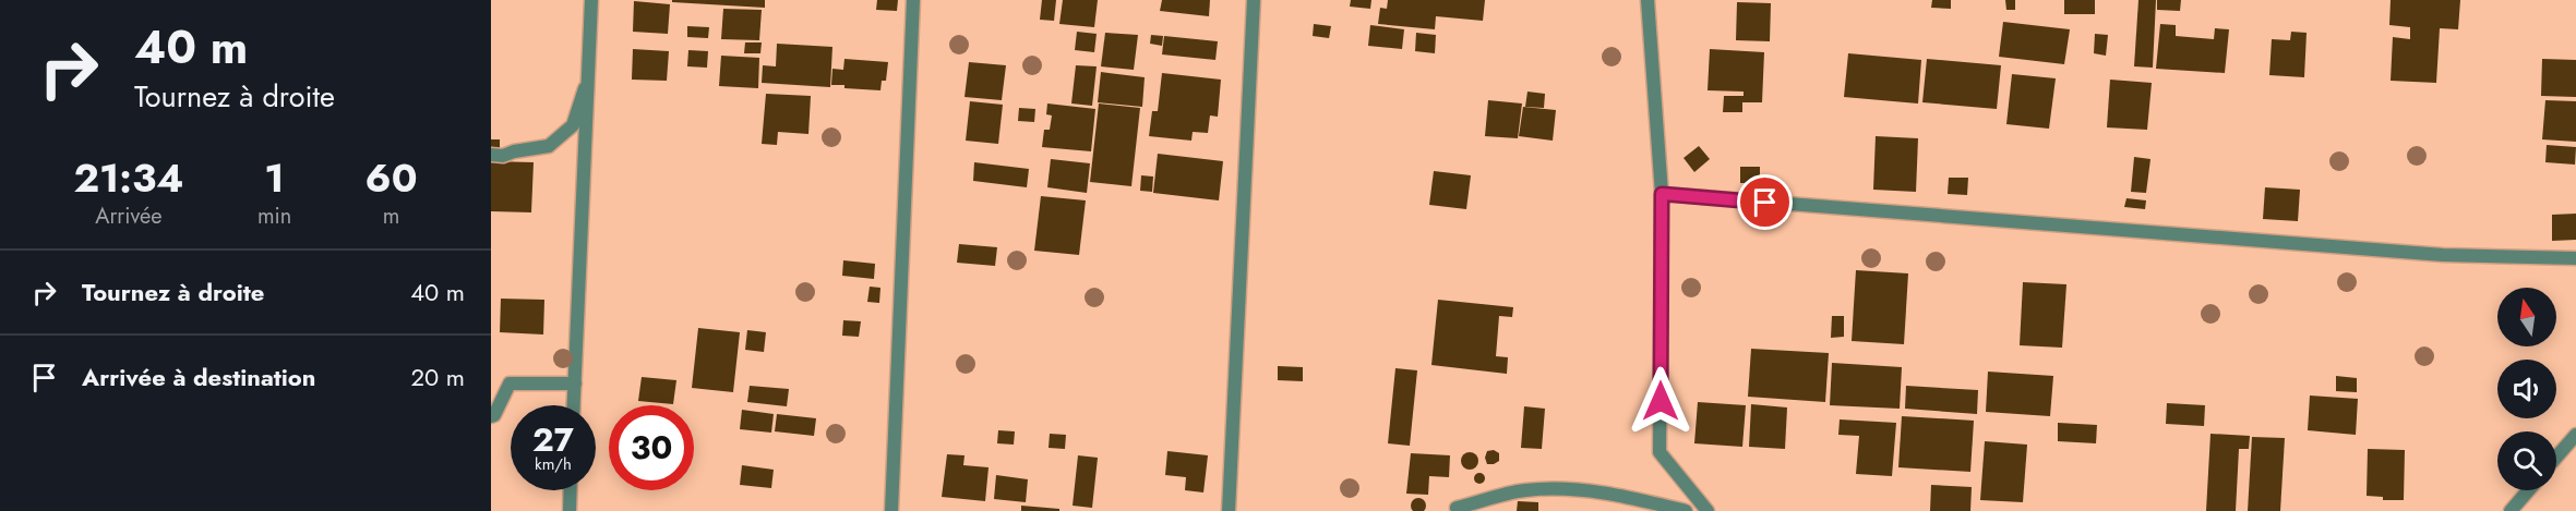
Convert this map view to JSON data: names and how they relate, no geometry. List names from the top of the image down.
{
  "north": "top",
  "page": {
    "turn": ["40 m", "Tournez à droite"],
    "eta": [
      "21:34",
      "Arrivée",
      "1",
      "min",
      "60",
      "m"
    ],
    "list": [
      {
        "name": "Tournez à droite",
        "value": "40 m"
      },
      {
        "name": "Arrivée à destination",
        "value": "20 m"
      }
    ],
    "speed": "27 km/h",
    "limit": "30"
  }
}
